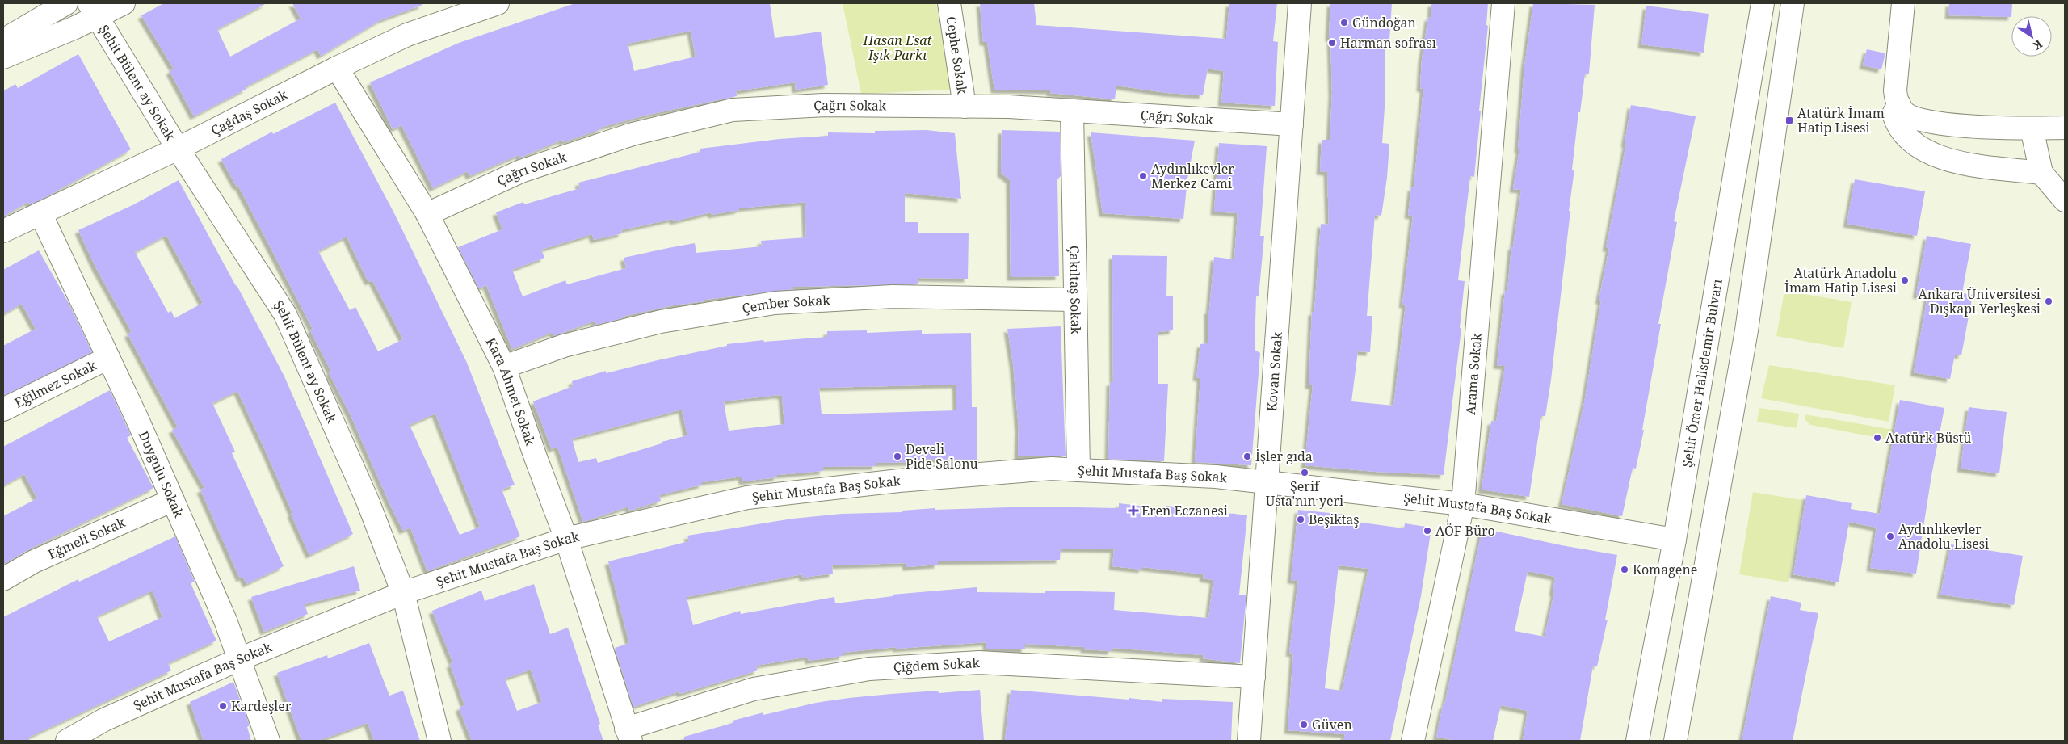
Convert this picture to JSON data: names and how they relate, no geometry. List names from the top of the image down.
{
  "streets": {
    "main road": [
      "Cephe Sokak",
      "Şehit Bülent ay Sokak",
      "Çağrı Sokak",
      "Çağdaş Sokak",
      "Çakıltaş Sokak",
      "Çember Sokak",
      "Kovan Sokak",
      "Şehit Ömer Halisdemir Bulvarı",
      "Arama Sokak",
      "Eğilmez Sokak",
      "Kara Ahmet Sokak",
      "Duygulu Sokak",
      "Şehit Mustafa Baş Sokak",
      "Eğmeli Sokak",
      "Çiğdem Sokak"
    ]
  },
  "crossings": [
    ["Cephe Sokak", "Çağrı Sokak"],
    ["Şehit Bülent ay Sokak", "Çağdaş Sokak"],
    ["Şehit Bülent ay Sokak", "Şehit Mustafa Baş Sokak"],
    ["Çağrı Sokak", "Çakıltaş Sokak"],
    ["Çağrı Sokak", "Kovan Sokak"],
    ["Çağrı Sokak", "Kara Ahmet Sokak"],
    ["Çağdaş Sokak", "Kara Ahmet Sokak"],
    ["Çağdaş Sokak", "Duygulu Sokak"],
    ["Çakıltaş Sokak", "Çember Sokak"],
    ["Çakıltaş Sokak", "Şehit Mustafa Baş Sokak"],
    ["Çember Sokak", "Kara Ahmet Sokak"],
    ["Kovan Sokak", "Şehit Mustafa Baş Sokak"],
    ["Kovan Sokak", "Çiğdem Sokak"],
    ["Şehit Ömer Halisdemir Bulvarı", "Şehit Mustafa Baş Sokak"],
    ["Arama Sokak", "Şehit Mustafa Baş Sokak"],
    ["Eğilmez Sokak", "Duygulu Sokak"],
    ["Kara Ahmet Sokak", "Şehit Mustafa Baş Sokak"],
    ["Kara Ahmet Sokak", "Çiğdem Sokak"],
    ["Duygulu Sokak", "Şehit Mustafa Baş Sokak"],
    ["Duygulu Sokak", "Eğmeli Sokak"]
  ],
  "parks": ["Hasan Esat Işık Parkı"],
  "places": {
    "other": [
      "Gündoğan",
      "Harman sofrası",
      "Aydınlıkevler Merkez Cami",
      "Atatürk Anadolu İmam Hatip Lisesi",
      "Ankara Üniversitesi Dışkapı Yerleşkesi",
      "Atatürk Büstü",
      "Develi Pide Salonu",
      "İşler gıda",
      "Şerif Usta'nın yeri",
      "Beşiktaş",
      "AÖF Büro",
      "Aydınlıkevler Anadolu Lisesi",
      "Komagene",
      "Kardeşler",
      "Güven"
    ],
    "transit": ["Atatürk İmam Hatip Lisesi"],
    "health": ["Eren Eczanesi"]
  },
  "north": "bottom right"
}
